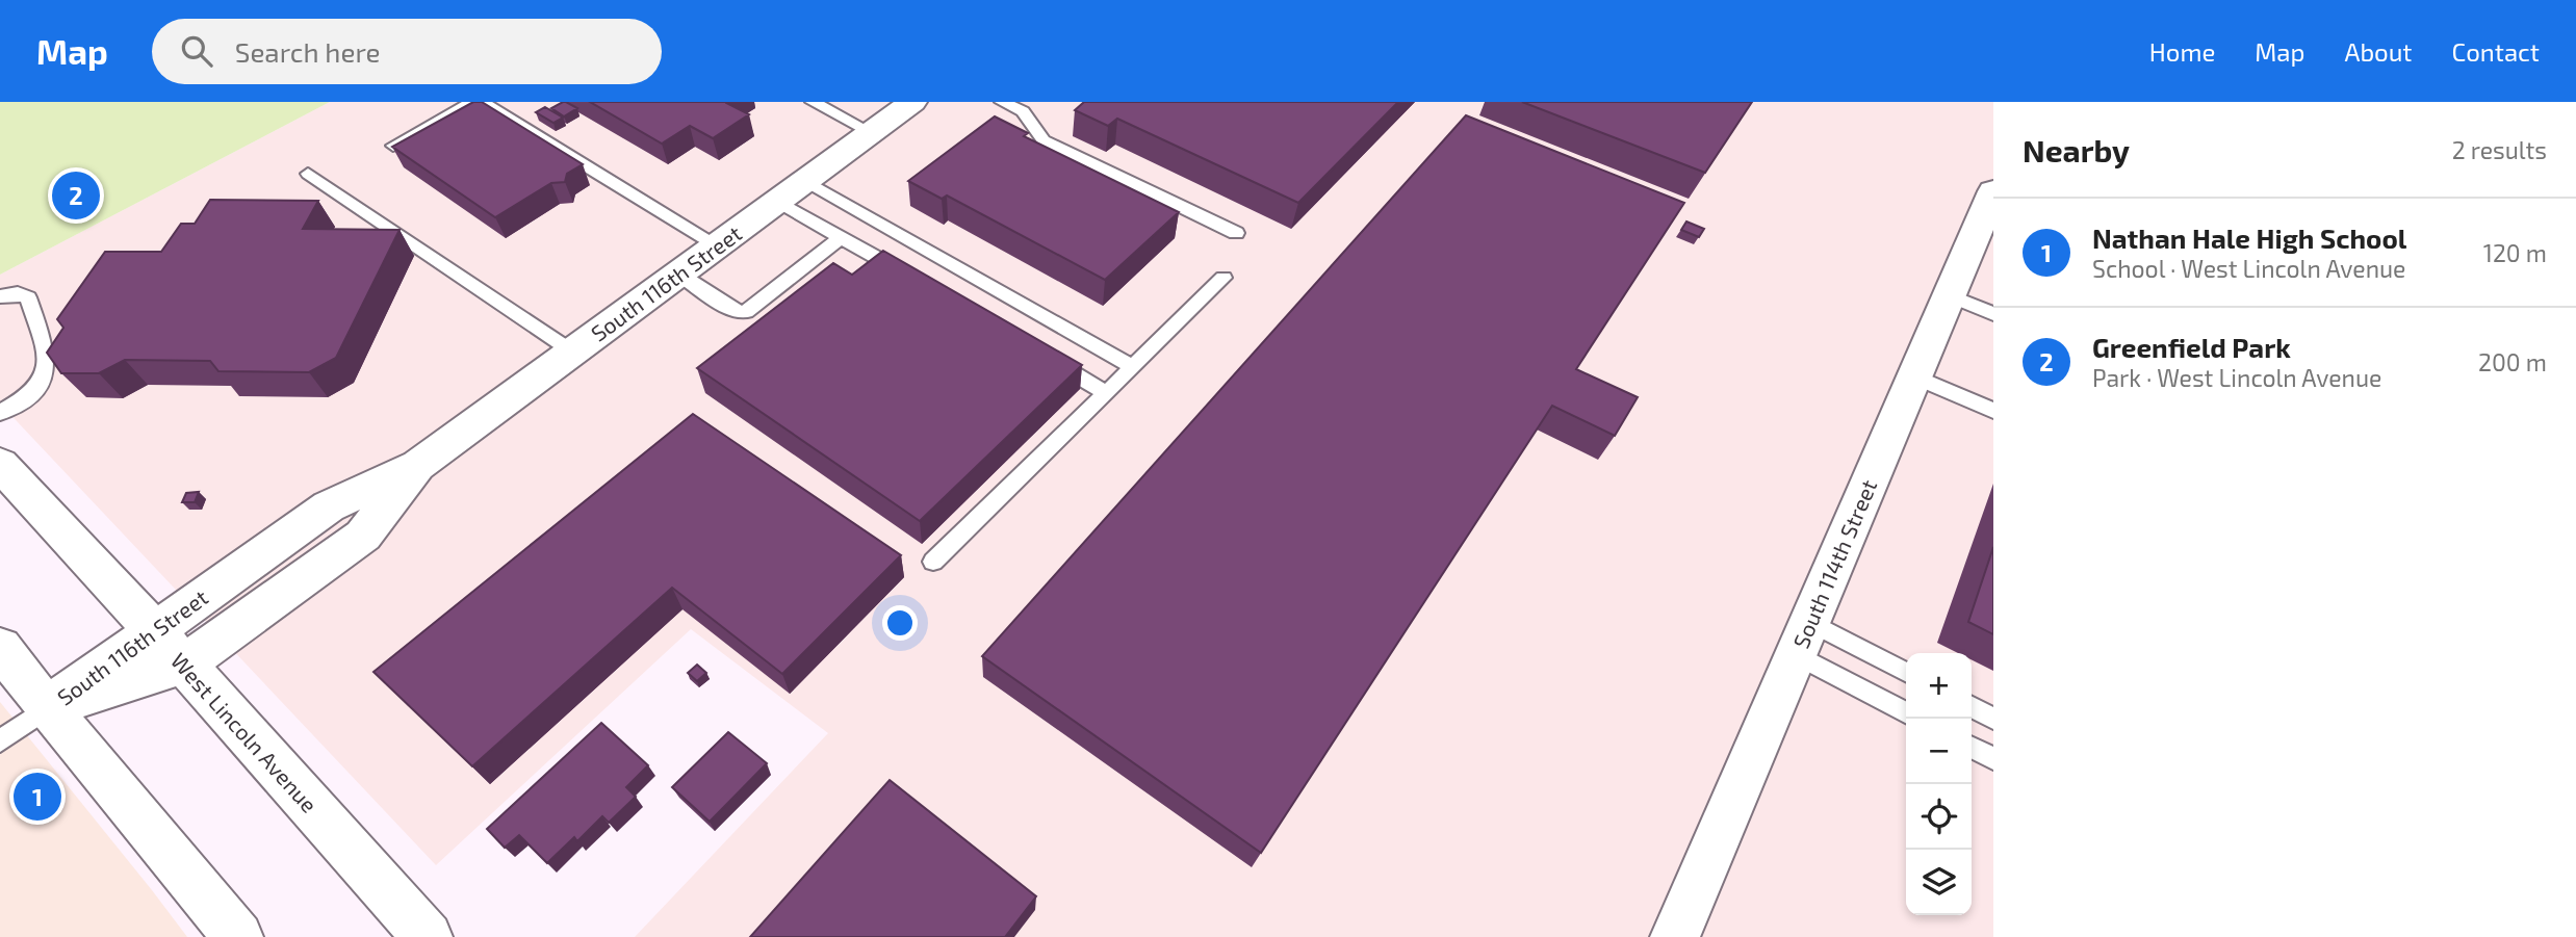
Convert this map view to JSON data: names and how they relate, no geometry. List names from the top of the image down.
{
  "streets": {
    "street": ["South 116th Street", "South 114th Street", "West Lincoln Avenue"]
  },
  "crossings": [
    ["South 116th Street", "West Lincoln Avenue"]
  ],
  "page": {
    "header": "Map",
    "search": "Search here",
    "nav": [
      "Home",
      "Map",
      "About",
      "Contact"
    ],
    "heading": ["Nearby", "2 results"],
    "pins": ["2", "1"],
    "list": [
      {
        "mark": "1",
        "name": "Nathan Hale High School",
        "note": "School · West Lincoln Avenue",
        "value": "120 m"
      },
      {
        "mark": "2",
        "name": "Greenfield Park",
        "note": "Park · West Lincoln Avenue",
        "value": "200 m"
      }
    ],
    "map_buttons": ["+", "−"]
  }
}
